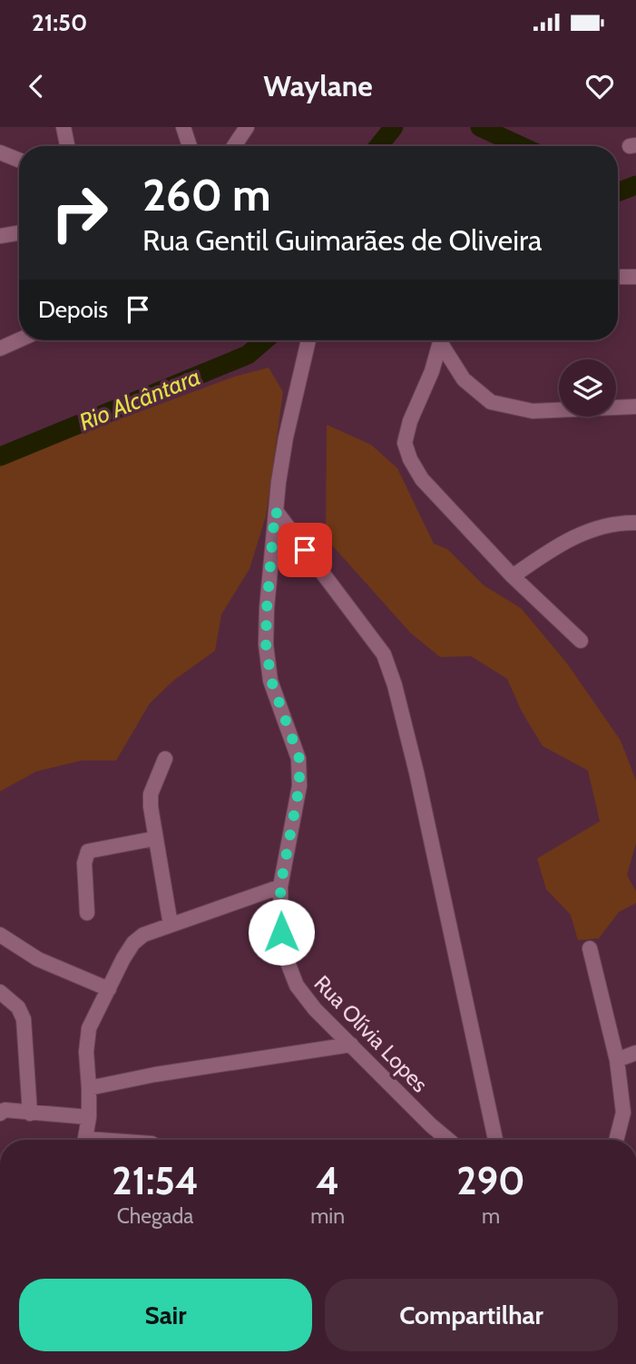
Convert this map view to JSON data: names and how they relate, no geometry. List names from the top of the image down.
{
  "streets": {
    "street": ["Rua Olívia Lopes"]
  },
  "water": ["Rio Alcântara"],
  "page": {
    "status": "21:50",
    "header": "Waylane",
    "turn": ["260 m", "Rua Gentil Guimarães de Oliveira"],
    "then": "Depois",
    "eta": [
      "21:54",
      "Chegada",
      "4",
      "min",
      "290",
      "m"
    ],
    "buttons": ["Sair", "Compartilhar"]
  }
}
